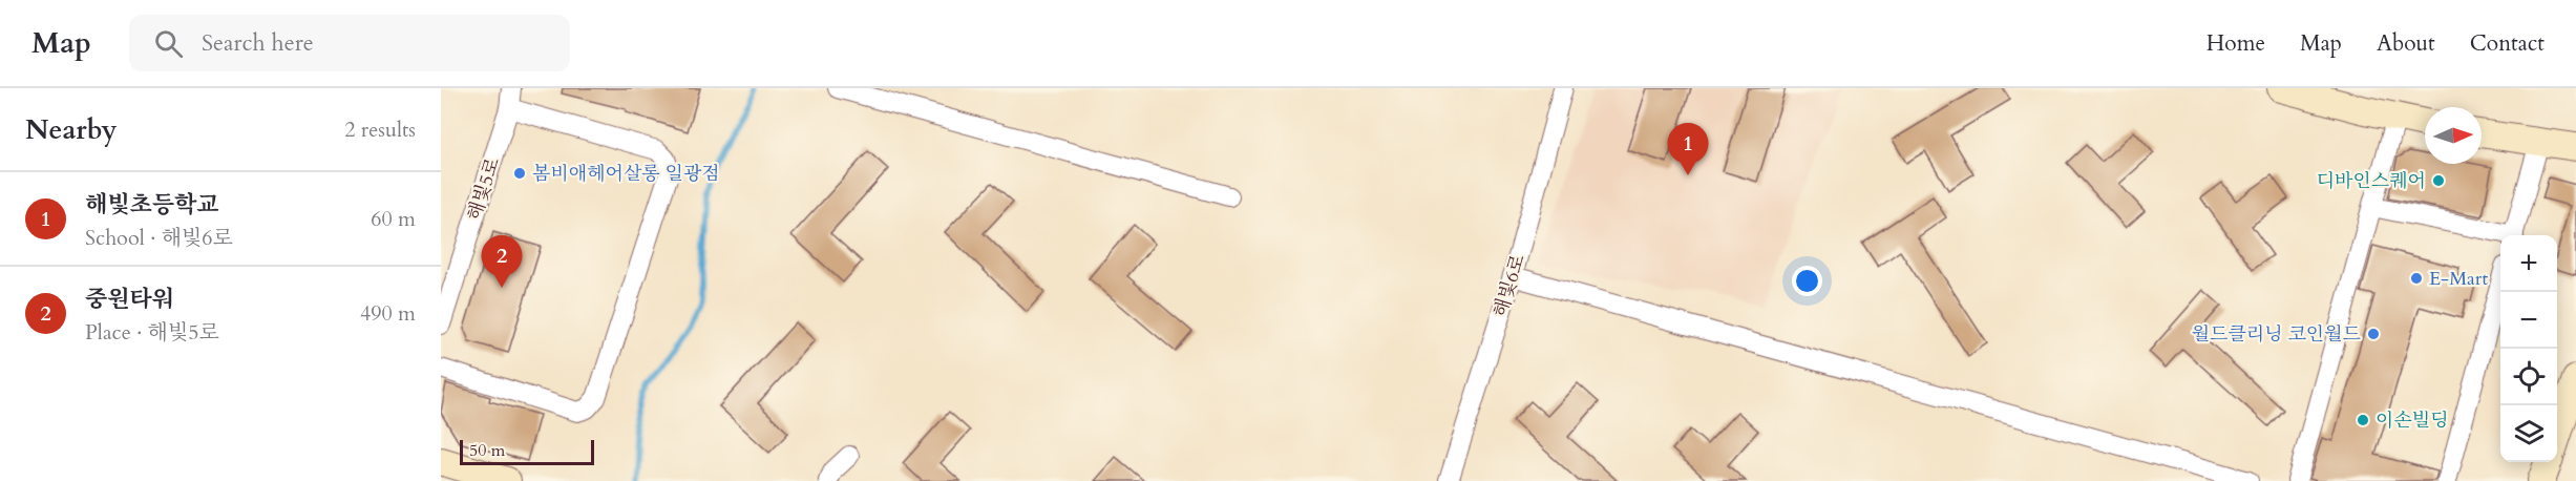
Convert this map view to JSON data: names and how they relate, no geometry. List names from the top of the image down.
{
  "streets": {
    "street": ["해빛5로", "해빛6로"]
  },
  "places": [
    "봄비애헤어살롱 일광점",
    "디바인스퀘어",
    "E-Mart",
    "월드클리닝 코인월드",
    "이손빌딩"
  ],
  "scale_bar": "50 m",
  "north": "right",
  "page": {
    "header": "Map",
    "search": "Search here",
    "nav": [
      "Home",
      "Map",
      "About",
      "Contact"
    ],
    "heading": ["Nearby", "2 results"],
    "pins": ["1", "2"],
    "list": [
      {
        "mark": "1",
        "name": "해빛초등학교",
        "note": "School · 해빛6로",
        "value": "60 m"
      },
      {
        "mark": "2",
        "name": "중원타워",
        "note": "Place · 해빛5로",
        "value": "490 m"
      }
    ],
    "map_buttons": ["+", "−"],
    "scale": "50 m"
  }
}
